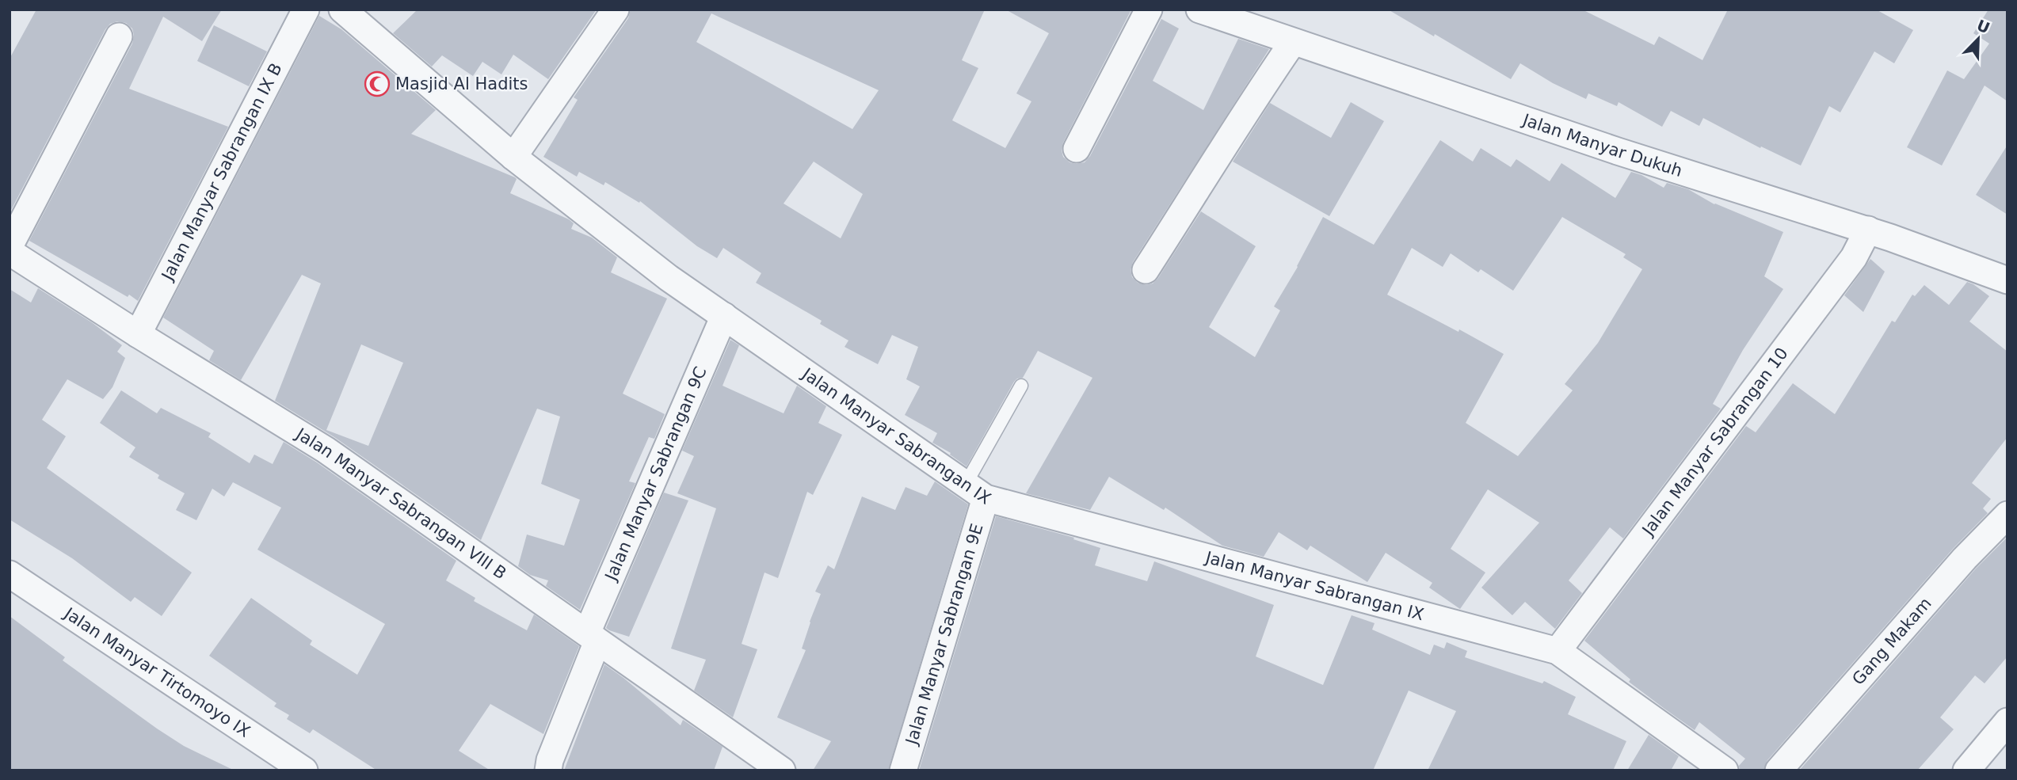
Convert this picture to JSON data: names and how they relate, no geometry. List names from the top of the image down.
{
  "streets": {
    "street": [
      "Jalan Manyar Dukuh",
      "Jalan Manyar Sabrangan IX B",
      "Jalan Manyar Sabrangan IX",
      "Jalan Manyar Sabrangan 10",
      "Jalan Manyar Sabrangan 9C",
      "Jalan Manyar Sabrangan VIII B",
      "Jalan Manyar Sabrangan 9E",
      "Gang Makam",
      "Jalan Manyar Tirtomoyo IX"
    ]
  },
  "crossings": [
    ["Jalan Manyar Dukuh", "Jalan Manyar Sabrangan 10"],
    ["Jalan Manyar Sabrangan IX B", "Jalan Manyar Sabrangan VIII B"],
    ["Jalan Manyar Sabrangan IX", "Jalan Manyar Sabrangan 10"],
    ["Jalan Manyar Sabrangan IX", "Jalan Manyar Sabrangan 9C"],
    ["Jalan Manyar Sabrangan IX", "Jalan Manyar Sabrangan 9E"],
    ["Jalan Manyar Sabrangan 9C", "Jalan Manyar Sabrangan VIII B"]
  ],
  "places": {
    "mosque": ["Masjid Al Hadits"]
  },
  "north": "top right"
}
